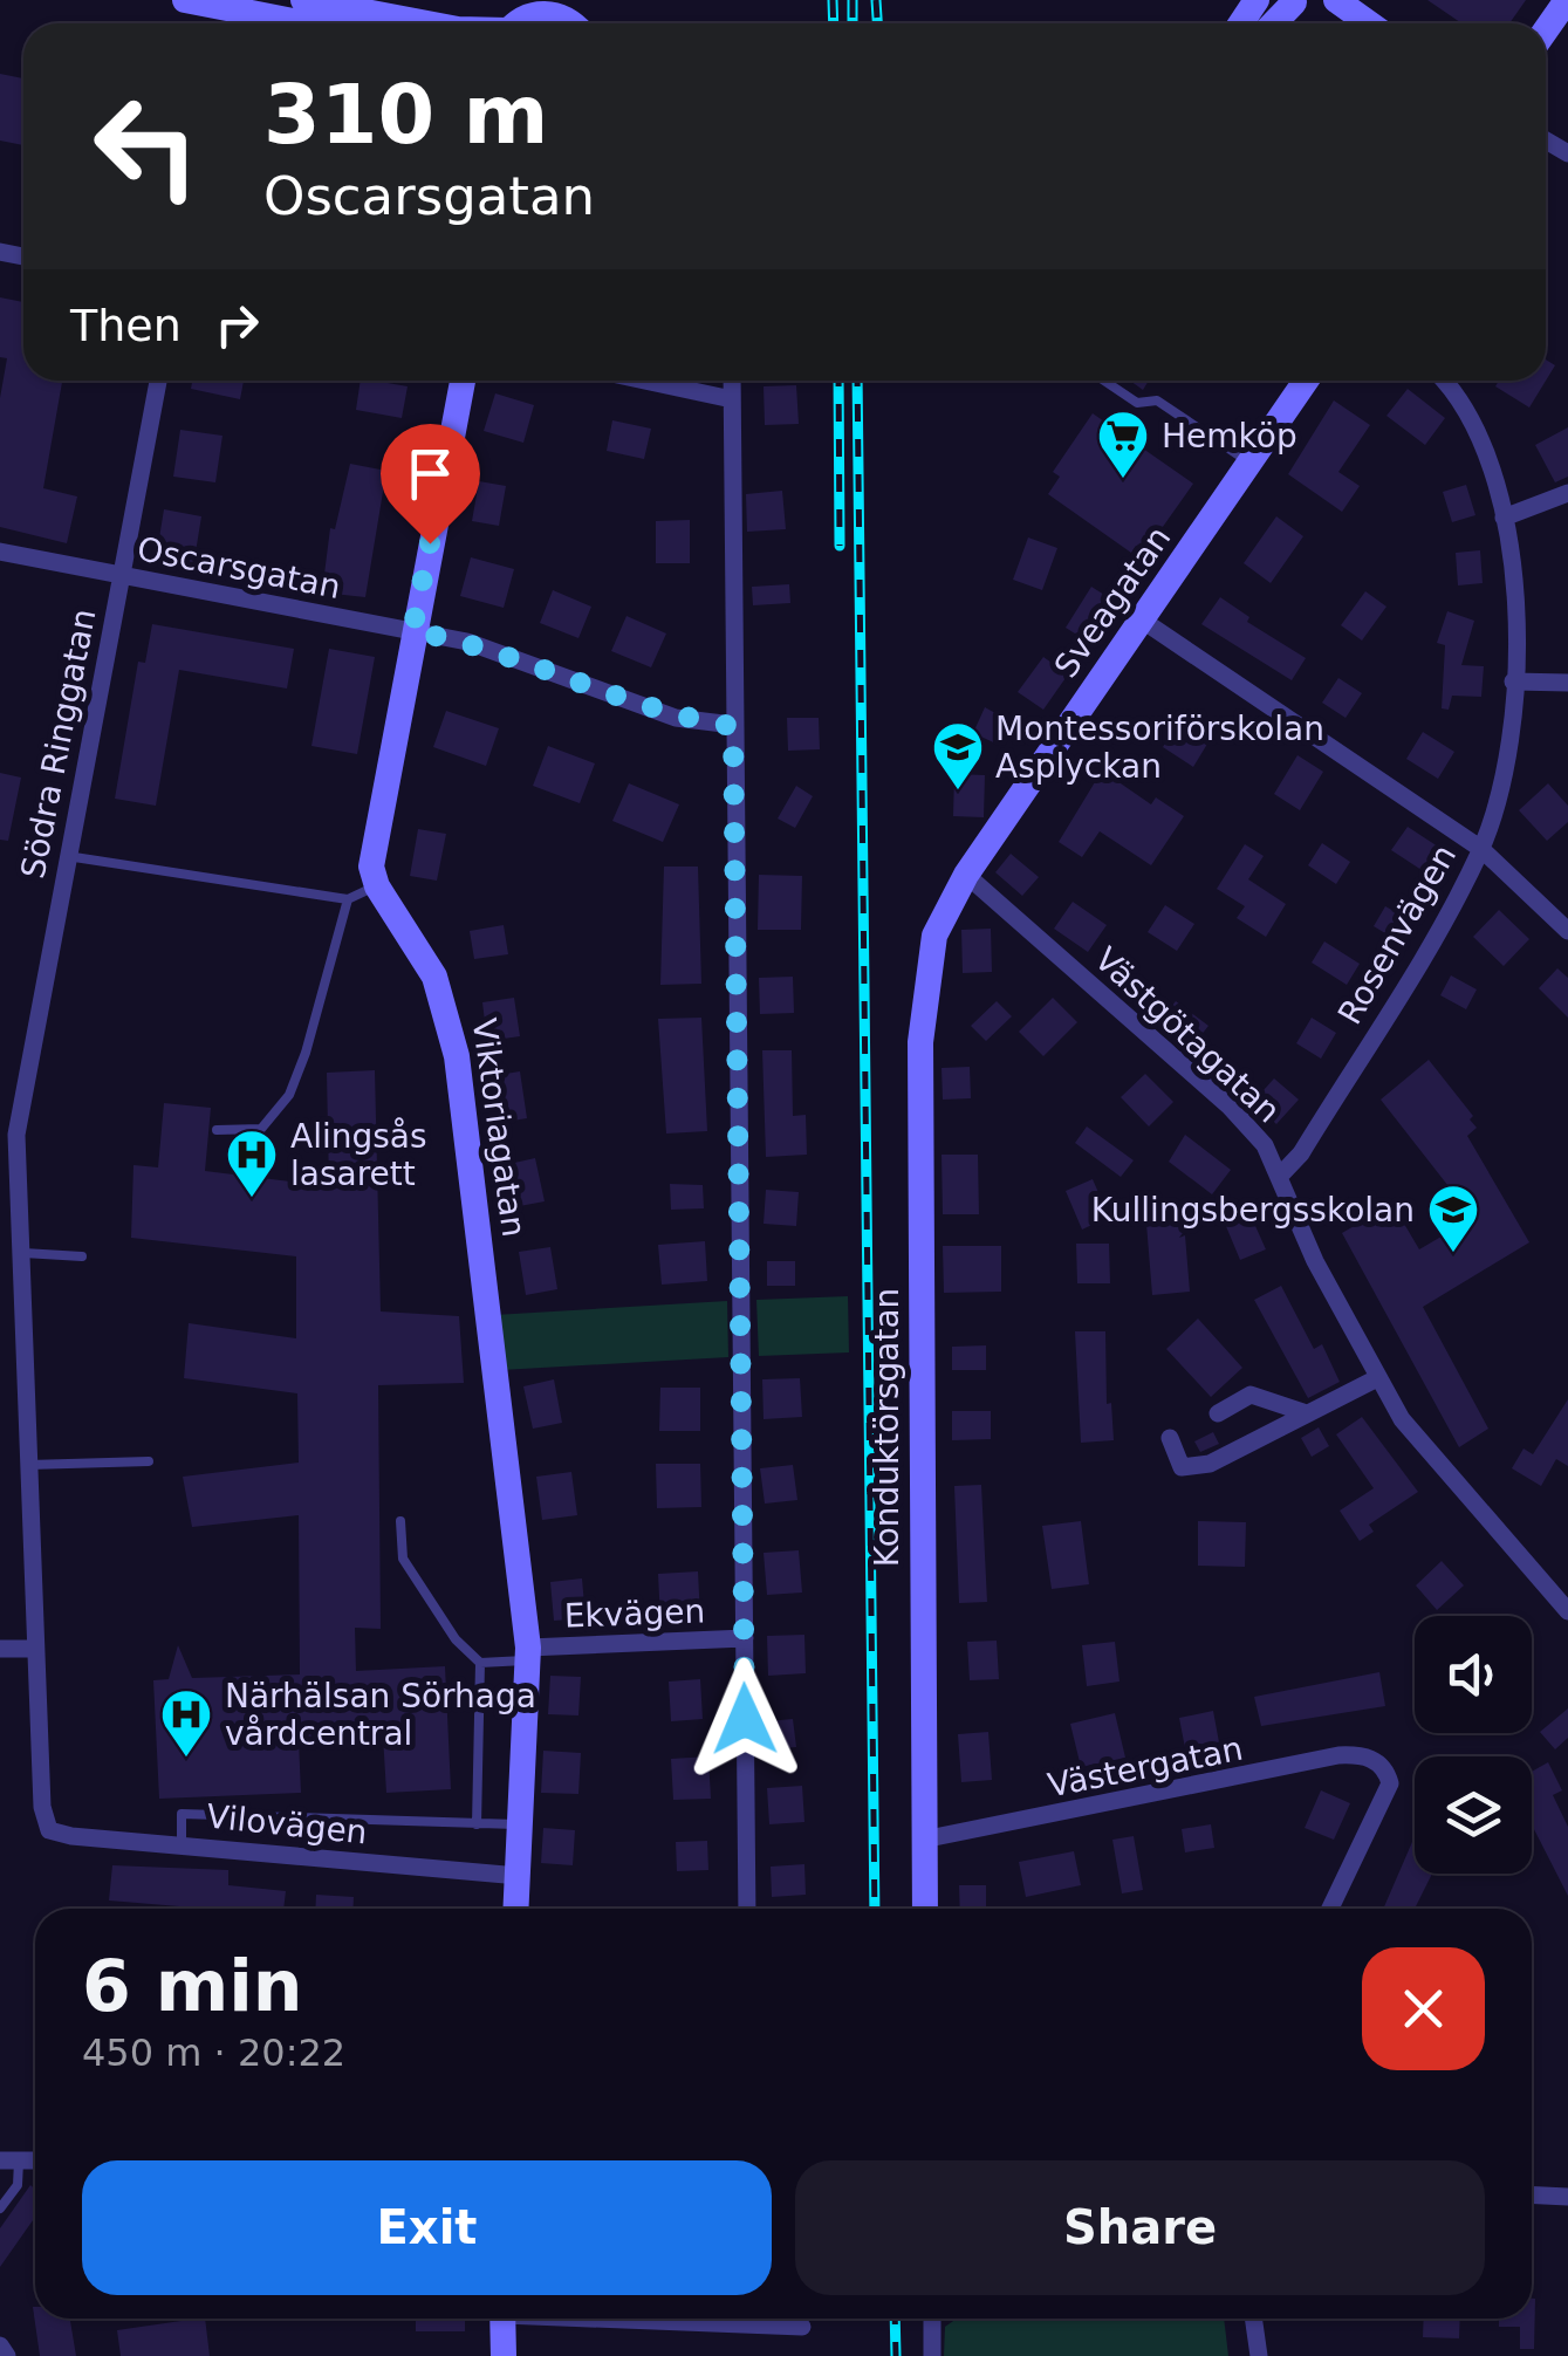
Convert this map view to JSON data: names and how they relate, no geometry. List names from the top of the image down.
{
  "streets": {
    "street": [
      "Oscarsgatan",
      "Sveagatan",
      "Södra Ringgatan",
      "Rosenvägen",
      "Västgötagatan",
      "Viktoriagatan",
      "Konduktörsgatan",
      "Ekvägen",
      "Västergatan",
      "Vilovägen"
    ]
  },
  "crossings": [
    ["Oscarsgatan", "Södra Ringgatan"],
    ["Sveagatan", "Västgötagatan"],
    ["Sveagatan", "Konduktörsgatan"],
    ["Södra Ringgatan", "Vilovägen"],
    ["Rosenvägen", "Västgötagatan"],
    ["Viktoriagatan", "Ekvägen"],
    ["Viktoriagatan", "Vilovägen"],
    ["Konduktörsgatan", "Västergatan"]
  ],
  "places": {
    "supermarket": ["Hemköp"],
    "school or university": ["Montessoriförskolan Asplyckan", "Kullingsbergsskolan"],
    "hospital": ["Alingsås lasarett", "Närhälsan Sörhaga vårdcentral"]
  },
  "page": {
    "turn": ["310 m", "Oscarsgatan"],
    "then": "Then",
    "heading": ["6 min", "450 m · 20:22"],
    "buttons": ["Exit", "Share"]
  }
}
